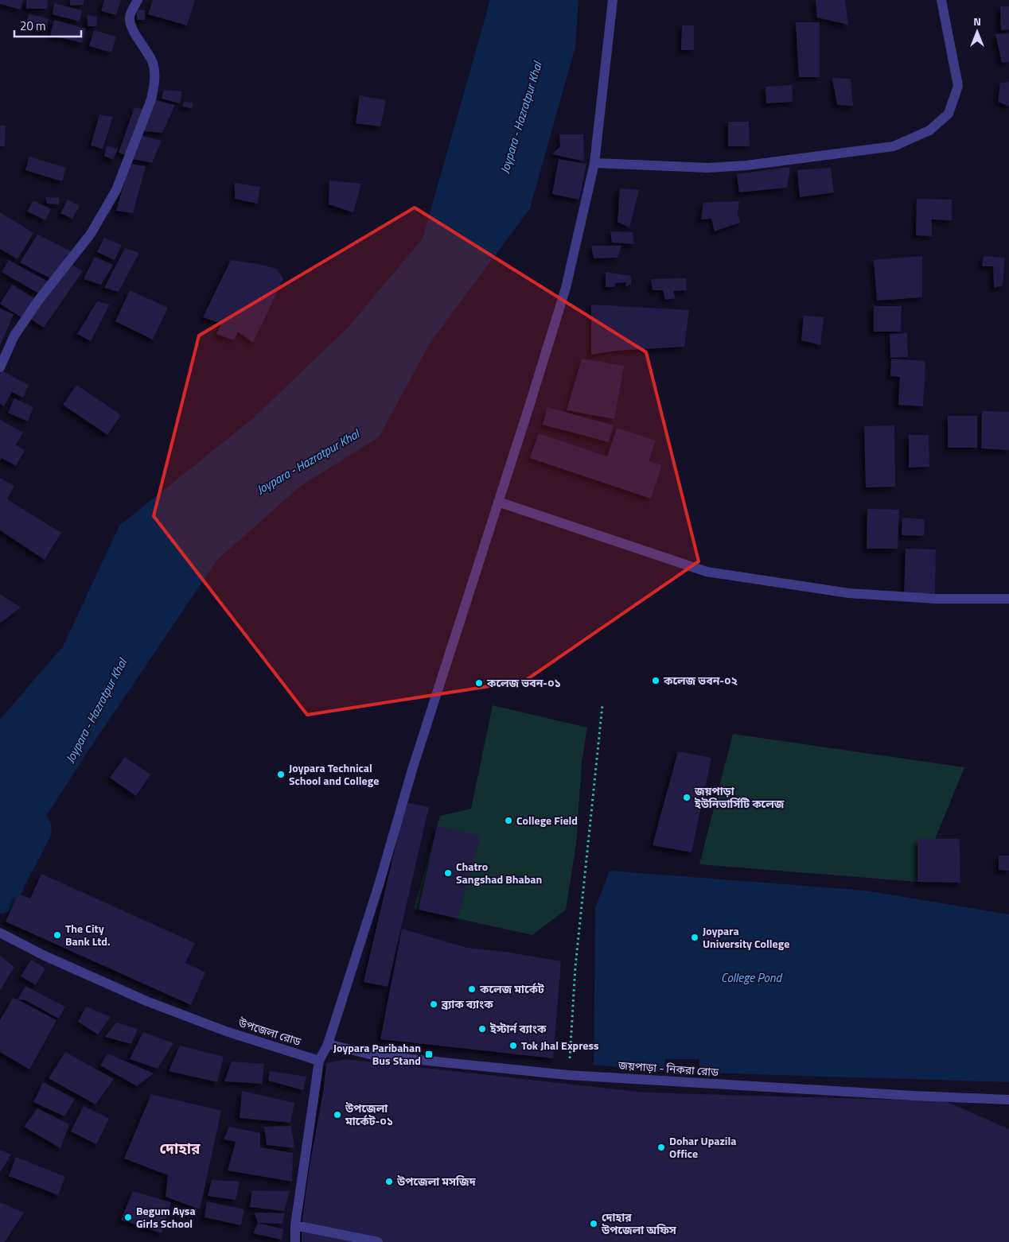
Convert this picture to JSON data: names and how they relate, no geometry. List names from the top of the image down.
{
  "streets": {
    "street": ["উপজেলা রোড", "জয়পাড়া - নিকরা রোড"]
  },
  "districts": ["দোহার"],
  "water": ["Joypara - Hazratpur Khal", "College Pond"],
  "places": {
    "other": [
      "কলেজ ভবন-০২",
      "কলেজ ভবন-০১",
      "Joypara Technical School and College",
      "জয়পাড়া ইউনিভার্সিটি কলেজ",
      "College Field",
      "Chatro Sangshad Bhaban",
      "The City Bank Ltd.",
      "Joypara University College",
      "কলেজ মার্কেট",
      "ব্র্যাক ব্যাংক",
      "ইস্টার্ন ব্যাংক",
      "Tok Jhal Express",
      "উপজেলা মার্কেট-০১",
      "Dohar Upazila Office",
      "উপজেলা মসজিদ",
      "Begum Aysa Girls School",
      "দোহার উপজেলা অফিস"
    ],
    "transit": ["Joypara Paribahan Bus Stand"]
  },
  "scale_bar": "20 m",
  "north": "top"
}
